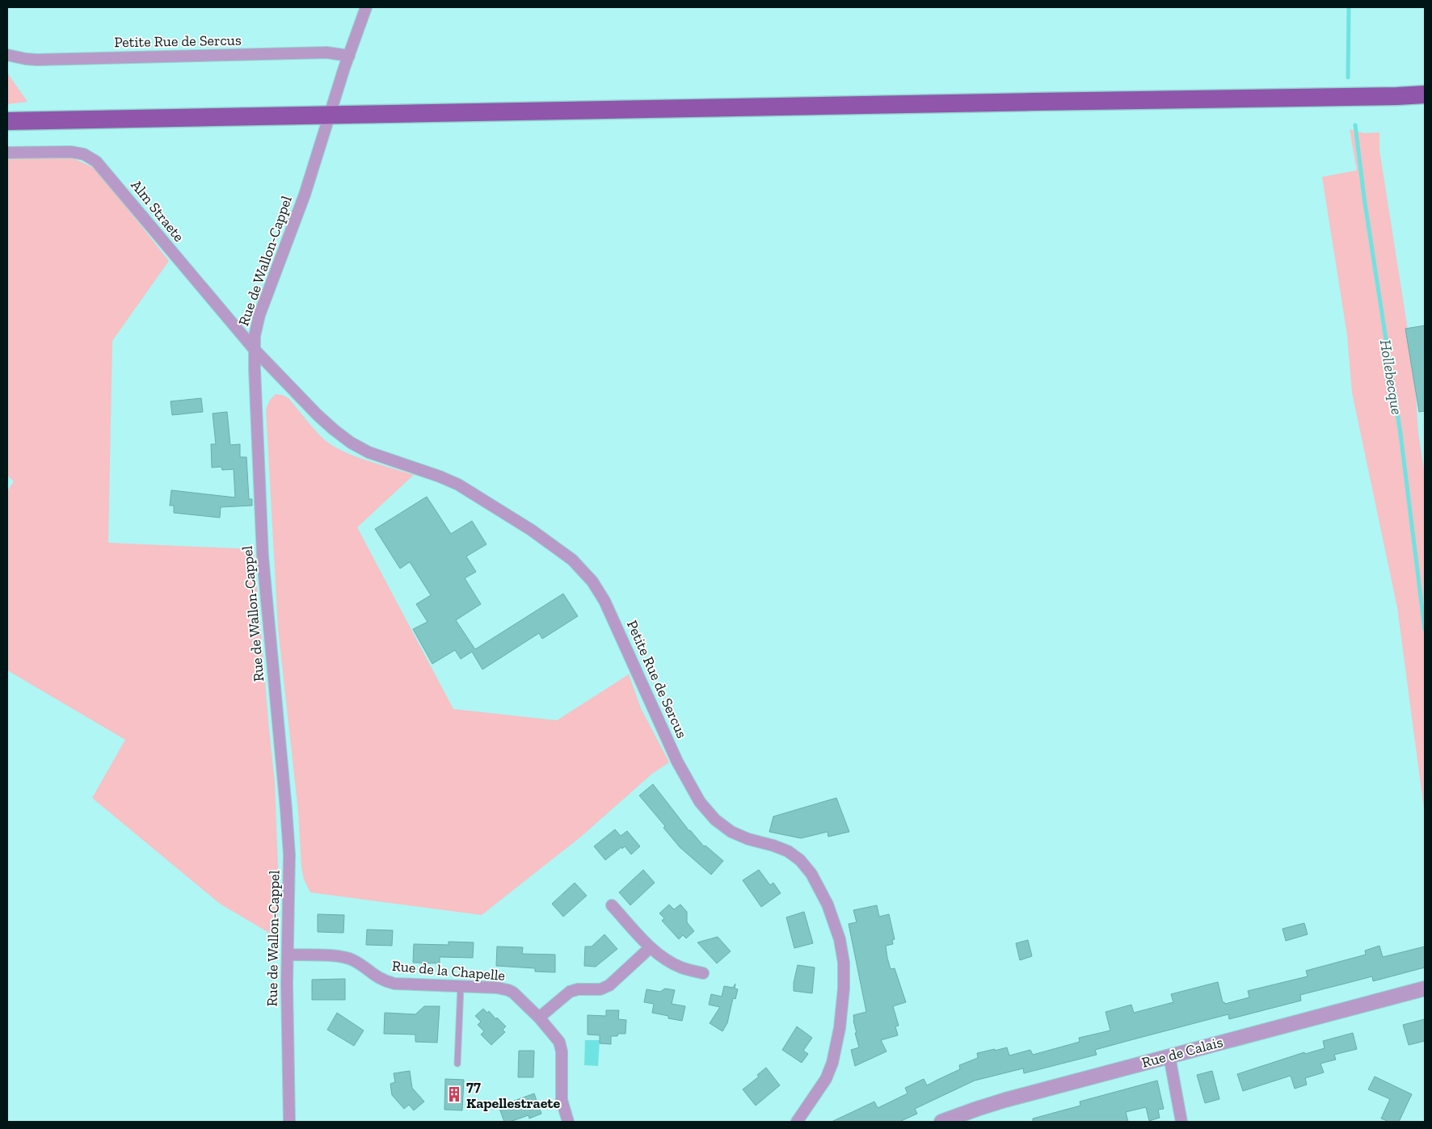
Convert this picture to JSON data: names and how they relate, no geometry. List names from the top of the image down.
{
  "streets": {
    "street": [
      "Petite Rue de Sercus",
      "Alm Straete",
      "Rue de Wallon-Cappel",
      "Rue de la Chapelle",
      "Rue de Calais"
    ]
  },
  "crossings": [
    ["Petite Rue de Sercus", "Alm Straete"],
    ["Petite Rue de Sercus", "Rue de Wallon-Cappel"],
    ["Alm Straete", "Rue de Wallon-Cappel"],
    ["Rue de Wallon-Cappel", "Rue de la Chapelle"]
  ],
  "water": ["Hollebecque"],
  "places": {
    "building": ["77 Kapellestraete"]
  }
}
